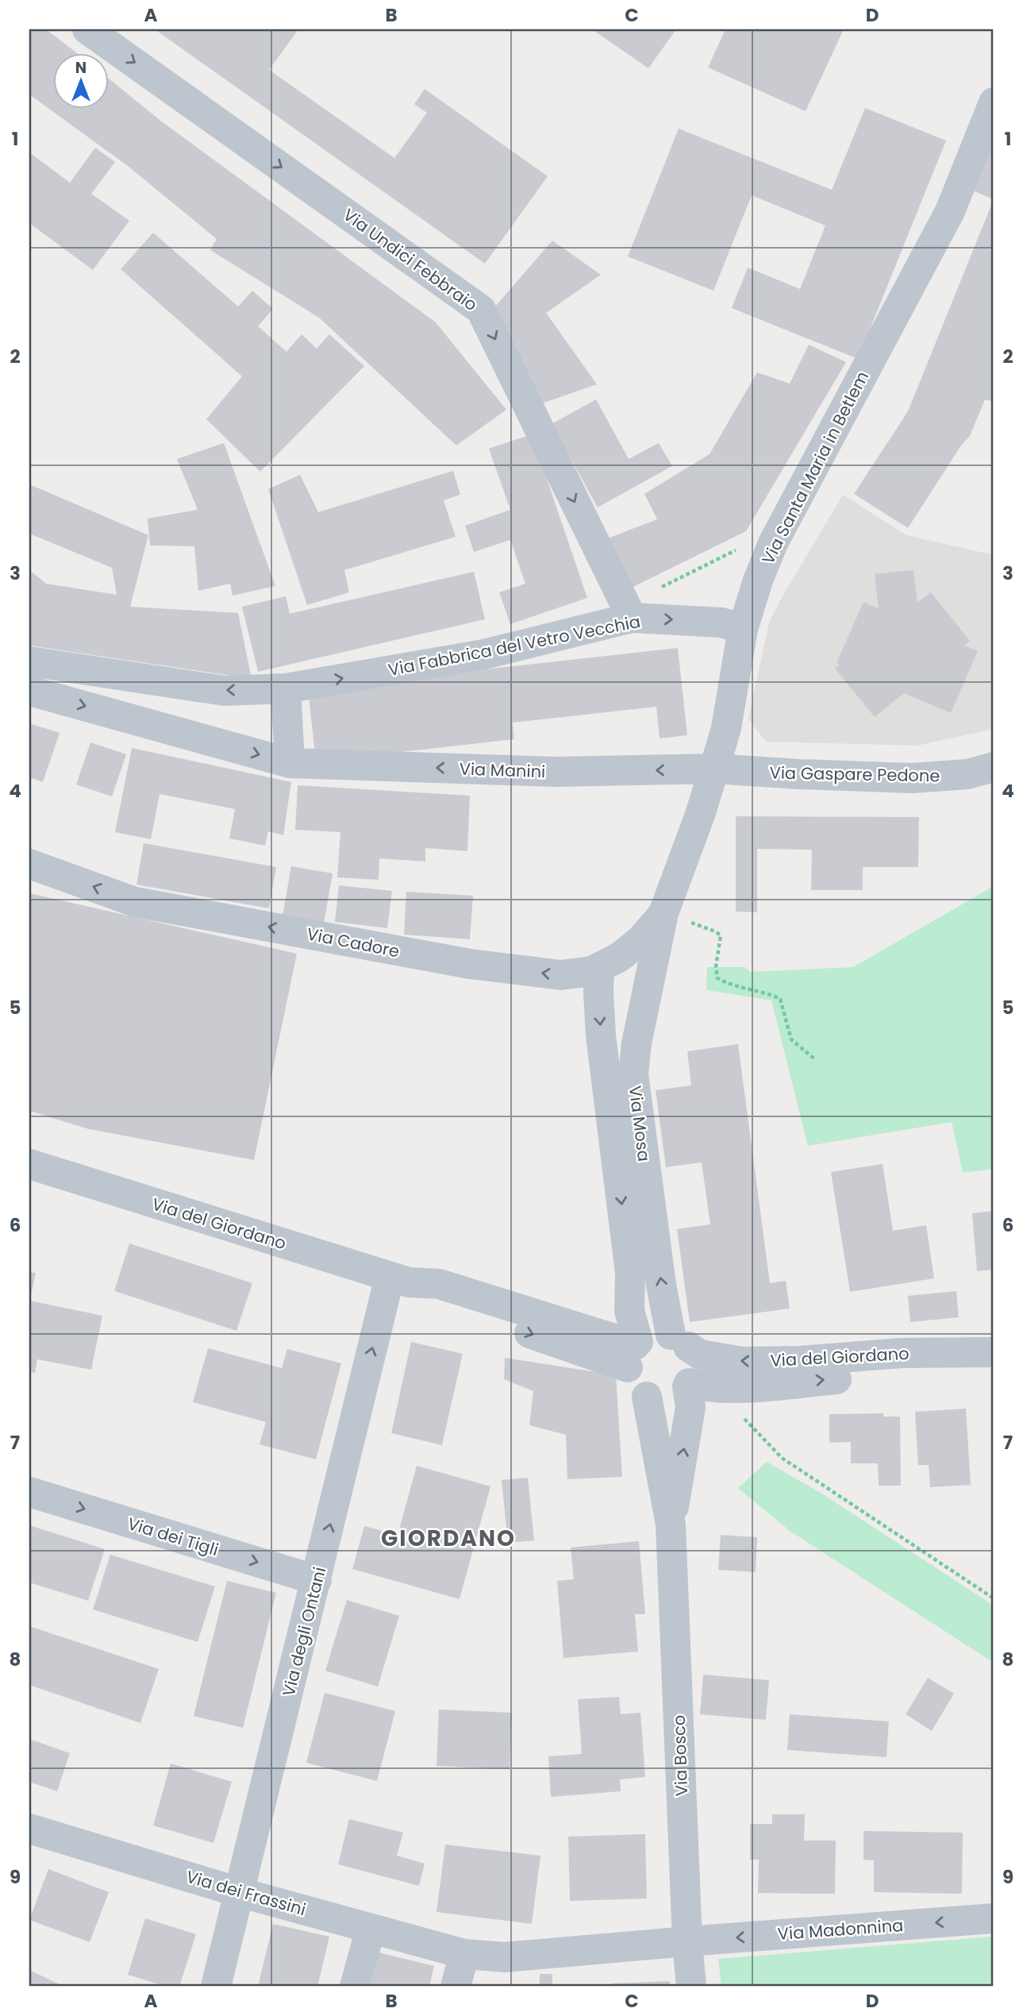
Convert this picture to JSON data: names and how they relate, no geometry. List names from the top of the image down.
{
  "streets": {
    "street": [
      "Via Undici Febbraio",
      "Via Santa Maria in Betlem",
      "Via Fabbrica del Vetro Vecchia",
      "Via Manini",
      "Via Gaspare Pedone",
      "Via Cadore",
      "Via Mosa",
      "Via del Giordano",
      "Via dei Tigli",
      "Via degli Ontani",
      "Via Bosco",
      "Via dei Frassini",
      "Via Madonnina"
    ]
  },
  "crossings": [
    ["Via Undici Febbraio", "Via Fabbrica del Vetro Vecchia"],
    ["Via Santa Maria in Betlem", "Via Fabbrica del Vetro Vecchia"],
    ["Via Santa Maria in Betlem", "Via Manini"],
    ["Via Santa Maria in Betlem", "Via Gaspare Pedone"],
    ["Via Santa Maria in Betlem", "Via Cadore"],
    ["Via Santa Maria in Betlem", "Via Mosa"],
    ["Via Manini", "Via Gaspare Pedone"],
    ["Via Cadore", "Via Mosa"],
    ["Via Mosa", "Via del Giordano"],
    ["Via Mosa", "Via Bosco"],
    ["Via del Giordano", "Via degli Ontani"],
    ["Via del Giordano", "Via Bosco"],
    ["Via dei Tigli", "Via degli Ontani"],
    ["Via degli Ontani", "Via dei Frassini"],
    ["Via Bosco", "Via dei Frassini"],
    ["Via Bosco", "Via Madonnina"],
    ["Via dei Frassini", "Via Madonnina"]
  ],
  "one_way": [
    "Via Undici Febbraio",
    "Via Fabbrica del Vetro Vecchia",
    "Via dei Tigli",
    "Via degli Ontani",
    "Via Madonnina"
  ],
  "districts": ["GIORDANO"],
  "north": "top",
  "grid": {
    "columns": [
      "A",
      "B",
      "C",
      "D"
    ],
    "rows": [
      "1",
      "2",
      "3",
      "4",
      "5",
      "6",
      "7",
      "8",
      "9"
    ]
  }
}
